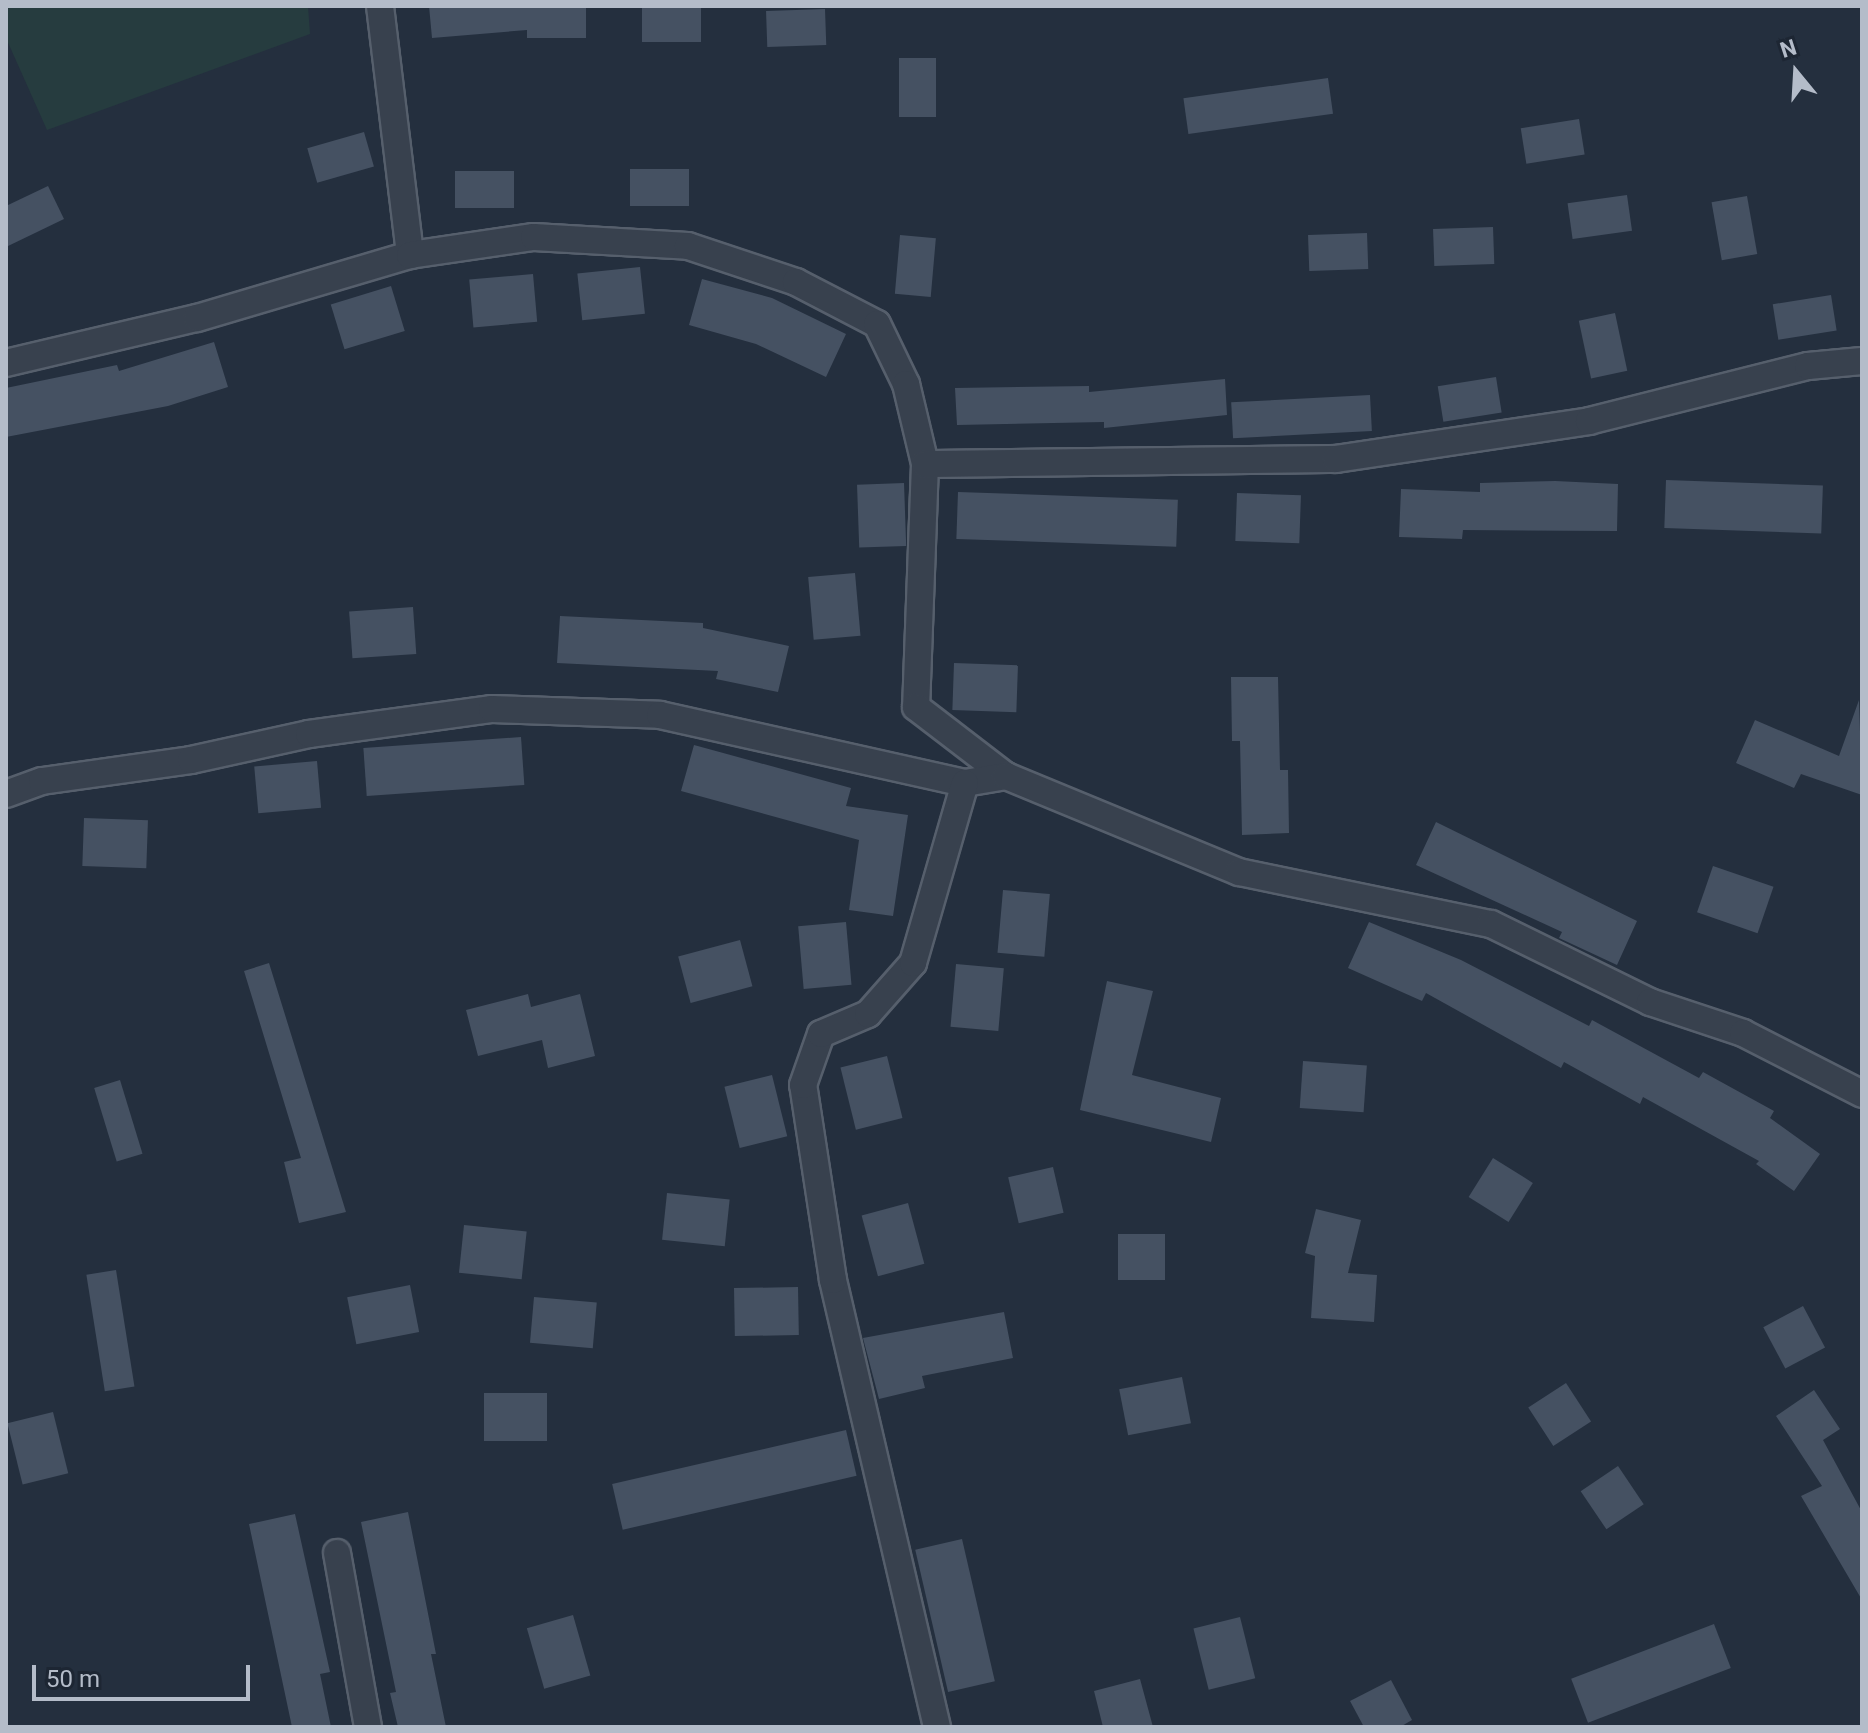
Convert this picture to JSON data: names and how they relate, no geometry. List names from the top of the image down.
{
  "scale_bar": "50 m",
  "north": "top"
}
